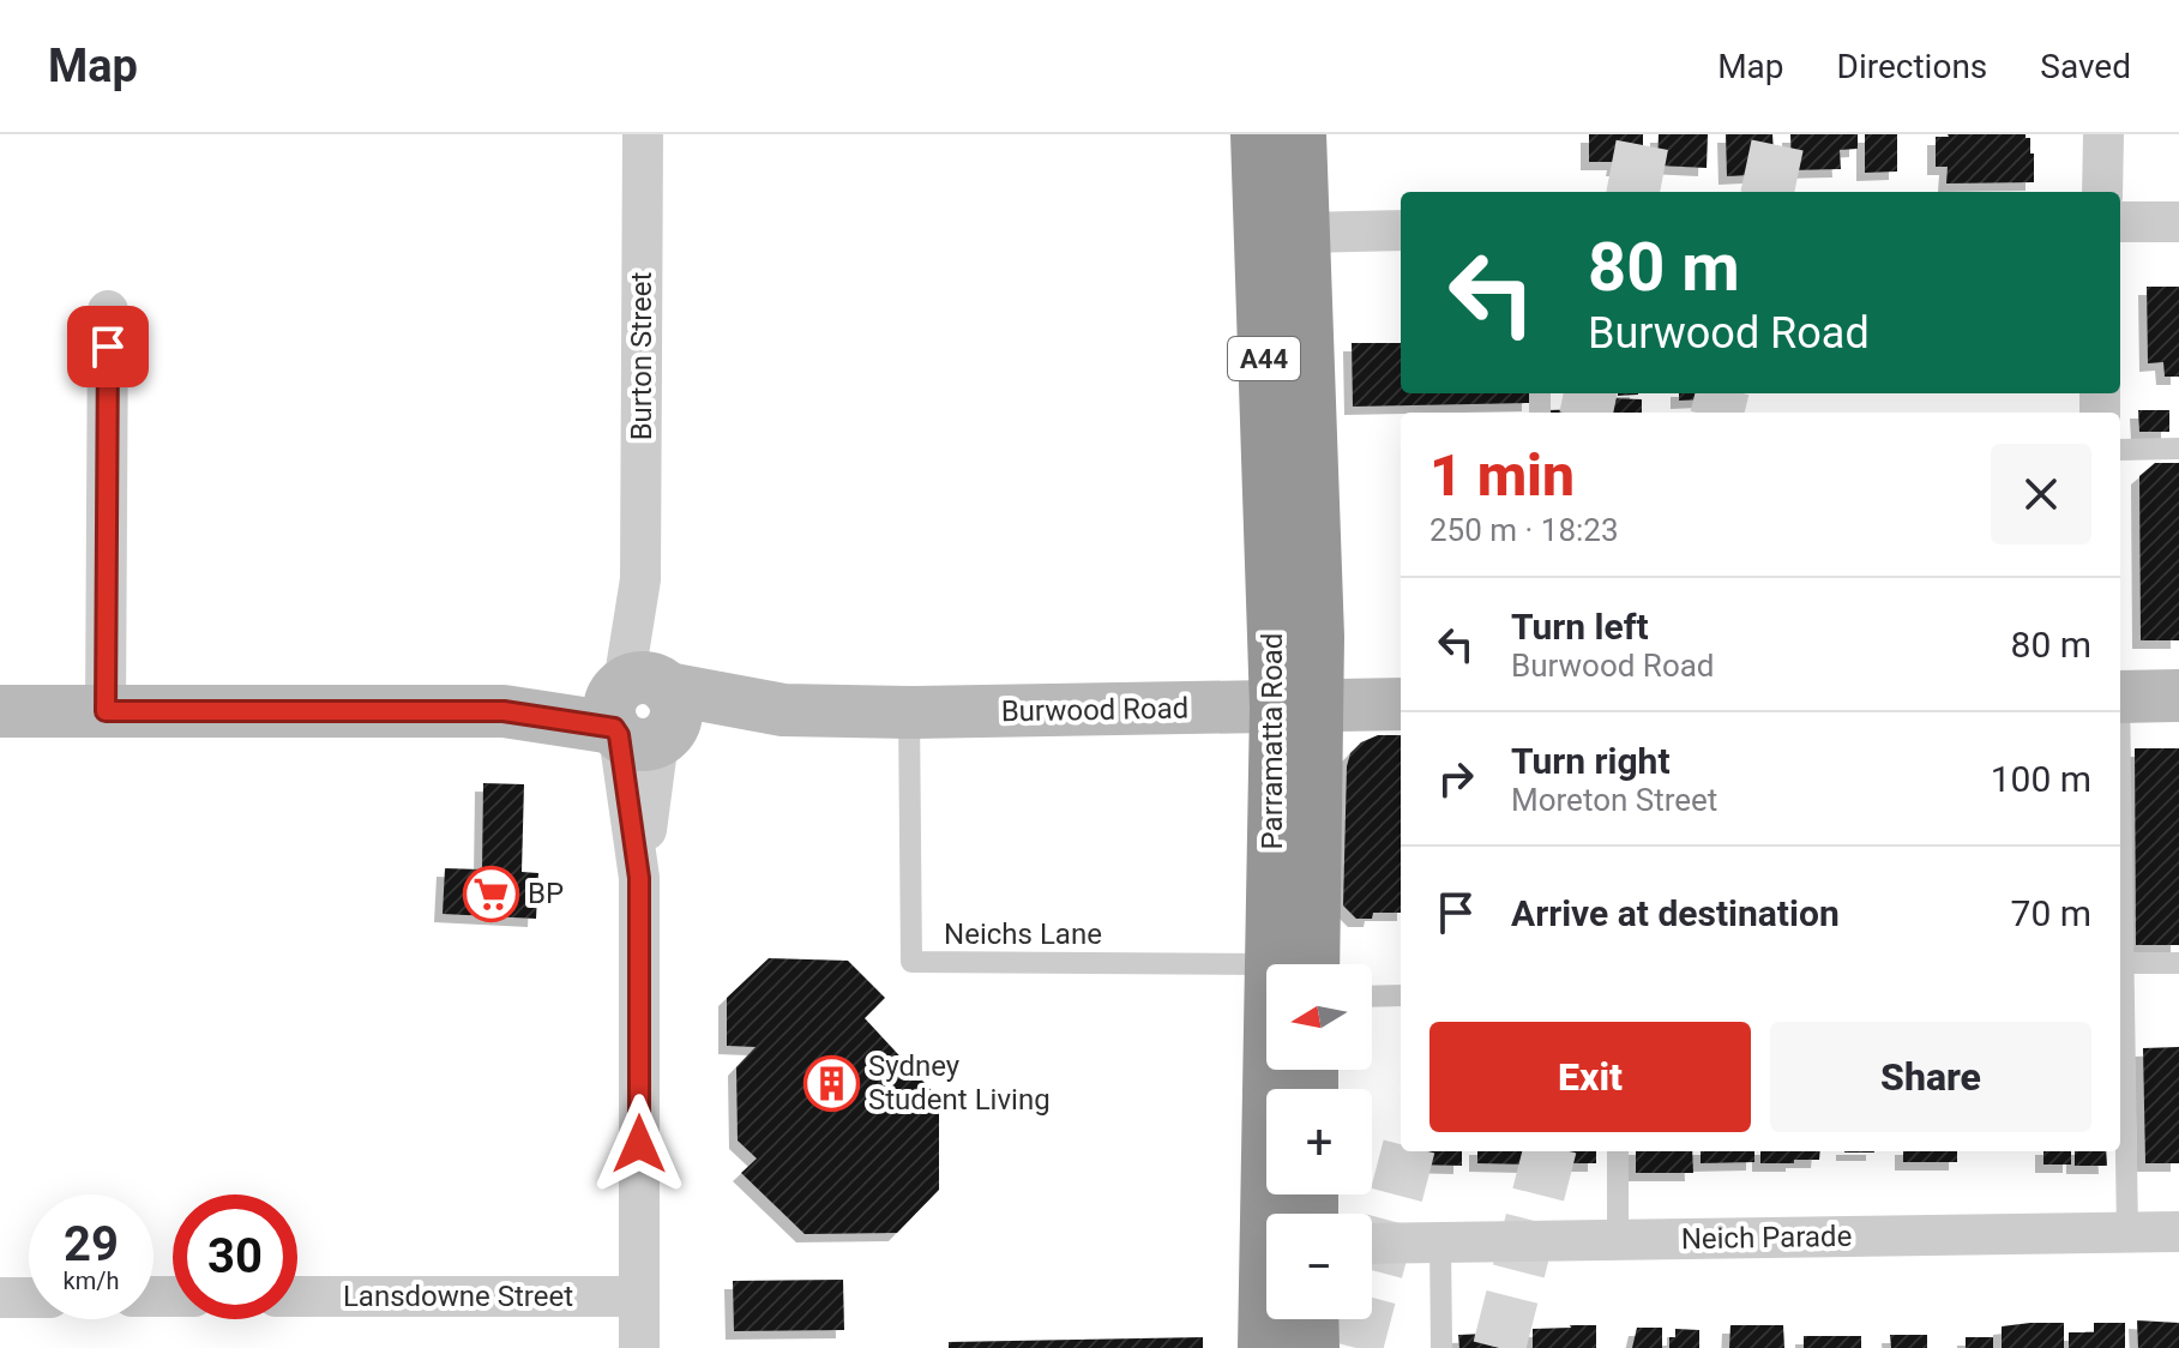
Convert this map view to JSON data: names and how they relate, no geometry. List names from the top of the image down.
{
  "streets": {
    "highway": ["A44", "Parramatta Road"],
    "street": [
      "Burton Street",
      "Burwood Road",
      "Neich Parade",
      "Lansdowne Street"
    ],
    "lane": ["Neichs Lane"]
  },
  "crossings": [
    ["Burton Street", "Burwood Road"],
    ["Burton Street", "Lansdowne Street"],
    ["Burwood Road", "Parramatta Road"],
    ["Burwood Road", "Neichs Lane"]
  ],
  "places": {
    "supermarket": ["BP"],
    "building": ["Sydney Student Living"]
  },
  "north": "left",
  "page": {
    "header": "Map",
    "nav": ["Map", "Directions", "Saved"],
    "turn": ["80 m", "Burwood Road"],
    "heading": ["1 min", "250 m · 18:23"],
    "list": [
      {
        "name": "Turn left",
        "note": "Burwood Road",
        "value": "80 m"
      },
      {
        "name": "Turn right",
        "note": "Moreton Street",
        "value": "100 m"
      },
      {
        "name": "Arrive at destination",
        "value": "70 m"
      }
    ],
    "map_buttons": ["+", "−"],
    "buttons": ["Exit", "Share"],
    "speed": "29 km/h",
    "limit": "30"
  }
}
